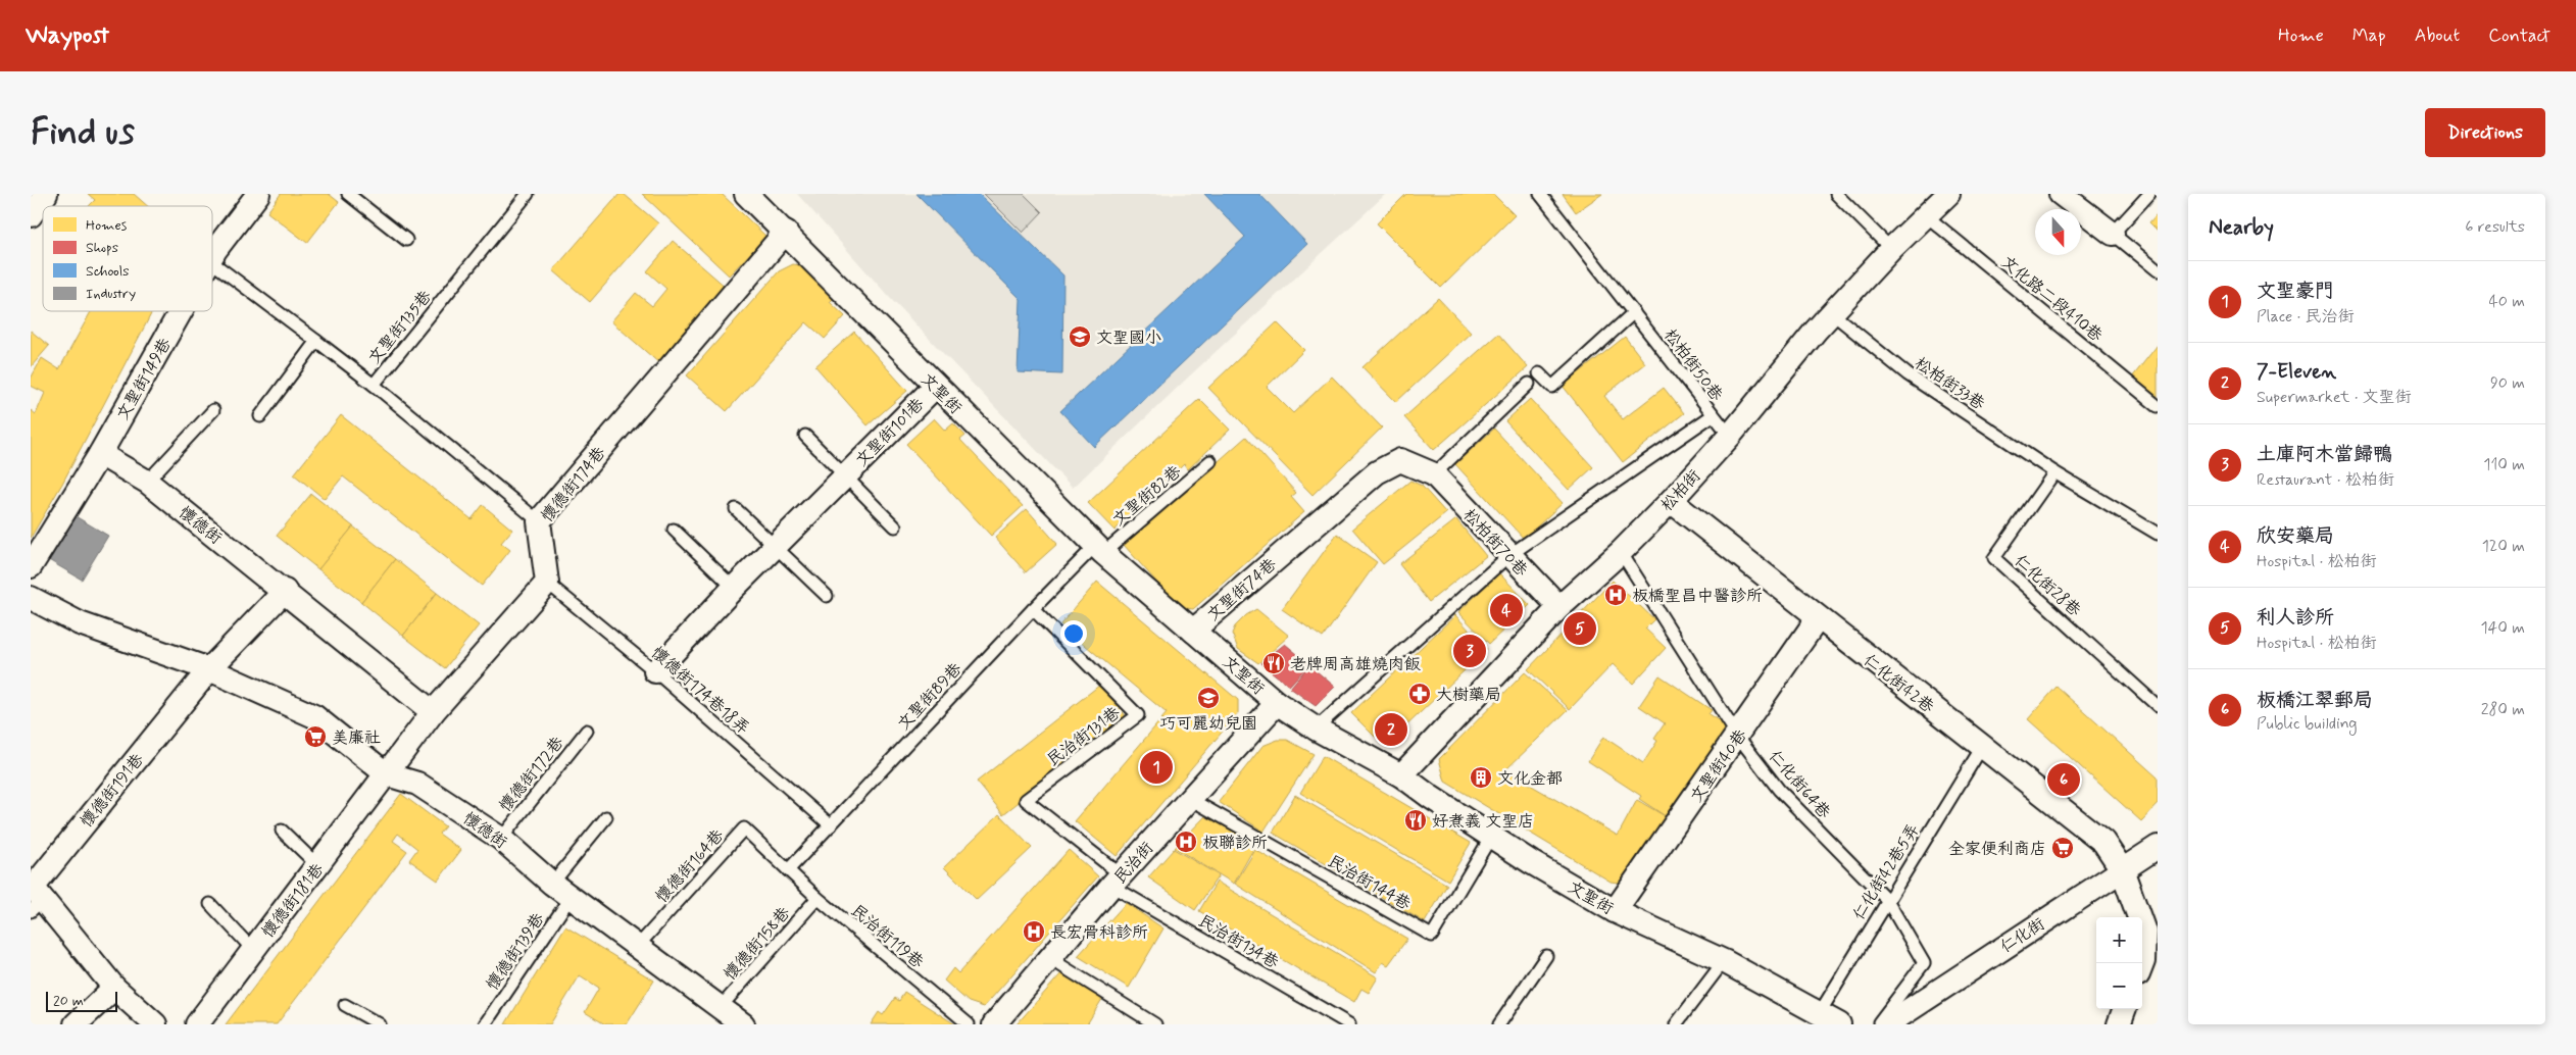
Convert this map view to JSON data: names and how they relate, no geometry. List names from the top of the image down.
{
  "streets": {
    "street": [
      "文聖街149巷",
      "文聖街",
      "文聖街101巷",
      "懷德街174巷",
      "松柏街",
      "懷德街",
      "松柏街70巷",
      "文聖街74巷",
      "仁化街42巷",
      "文聖街40巷",
      "懷德街191巷",
      "民治街",
      "懷德街181巷",
      "仁化街"
    ],
    "lane": [
      "文化路二段410巷",
      "文聖街135巷",
      "松柏街50巷",
      "松柏街33巷",
      "文聖街82巷",
      "仁化街28巷",
      "懷德街174巷18弄",
      "文聖街89巷",
      "民治街131巷",
      "懷德街172巷",
      "仁化街64巷",
      "懷德街164巷",
      "仁化街42巷5弄",
      "民治街144巷",
      "民治街119巷",
      "民治街134巷",
      "懷德街158巷",
      "懷德街139巷"
    ]
  },
  "crossings": [
    ["文化路二段410巷", "松柏街"],
    ["文聖街135巷", "懷德街174巷"],
    ["松柏街50巷", "松柏街"],
    ["文聖街149巷", "懷德街"],
    ["松柏街33巷", "松柏街"],
    ["松柏街33巷", "仁化街28巷"],
    ["文聖街", "文聖街101巷"],
    ["文聖街", "懷德街174巷"],
    ["文聖街", "松柏街"],
    ["文聖街", "文聖街82巷"],
    ["文聖街", "文聖街74巷"],
    ["文聖街", "文聖街89巷"],
    ["文聖街", "文聖街40巷"],
    ["文聖街", "民治街"],
    ["文聖街", "仁化街42巷5弄"],
    ["文聖街", "民治街144巷"],
    ["文聖街101巷", "懷德街174巷18弄"],
    ["懷德街174巷", "懷德街174巷18弄"],
    ["松柏街", "松柏街70巷"],
    ["松柏街", "仁化街42巷"],
    ["松柏街", "仁化街64巷"],
    ["文聖街82巷", "文聖街89巷"],
    ["懷德街", "懷德街172巷"],
    ["懷德街", "懷德街191巷"],
    ["懷德街", "懷德街164巷"],
    ["懷德街", "懷德街181巷"],
    ["懷德街", "懷德街158巷"],
    ["懷德街", "懷德街139巷"],
    ["松柏街70巷", "文聖街74巷"],
    ["仁化街42巷", "文聖街40巷"],
    ["仁化街42巷", "仁化街42巷5弄"],
    ["仁化街42巷", "仁化街"],
    ["懷德街174巷18弄", "文聖街89巷"],
    ["文聖街89巷", "民治街131巷"],
    ["文聖街89巷", "懷德街164巷"],
    ["文聖街89巷", "民治街119巷"],
    ["民治街131巷", "民治街"],
    ["民治街131巷", "民治街134巷"],
    ["文聖街40巷", "仁化街64巷"],
    ["仁化街64巷", "仁化街42巷5弄"],
    ["民治街", "民治街144巷"],
    ["民治街", "民治街134巷"],
    ["懷德街164巷", "民治街119巷"],
    ["民治街119巷", "懷德街158巷"]
  ],
  "places": {
    "school or university": ["文聖國小", "巧可麗幼兒園"],
    "hospital": ["板橋聖昌中醫診所", "板聯診所", "長宏骨科診所"],
    "restaurant": ["老牌周高雄燒肉飯", "好煮義 文聖店"],
    "pharmacy": ["大樹藥局"],
    "supermarket": ["美廉社", "全家便利商店"],
    "building": ["文化金都"]
  },
  "legend": [
    "Homes",
    "Shops",
    "Schools",
    "Industry"
  ],
  "scale_bar": "20 m",
  "north": "bottom",
  "page": {
    "header": "Waypost",
    "nav": [
      "Home",
      "Map",
      "About",
      "Contact"
    ],
    "buttons": "Directions",
    "title": "Find us",
    "heading": ["Nearby", "6 results"],
    "list": [
      {
        "mark": "1",
        "name": "文聖豪門",
        "note": "Place · 民治街",
        "value": "40 m"
      },
      {
        "mark": "2",
        "name": "7-Eleven",
        "note": "Supermarket · 文聖街",
        "value": "90 m"
      },
      {
        "mark": "3",
        "name": "土庫阿木當歸鴨",
        "note": "Restaurant · 松柏街",
        "value": "110 m"
      },
      {
        "mark": "4",
        "name": "欣安藥局",
        "note": "Hospital · 松柏街",
        "value": "120 m"
      },
      {
        "mark": "5",
        "name": "利人診所",
        "note": "Hospital · 松柏街",
        "value": "140 m"
      },
      {
        "mark": "6",
        "name": "板橋江翠郵局",
        "note": "Public building",
        "value": "280 m"
      }
    ],
    "pins": [
      "4",
      "5",
      "3",
      "2",
      "1",
      "6"
    ],
    "map_buttons": ["+", "−"],
    "scale": "20 m"
  }
}
